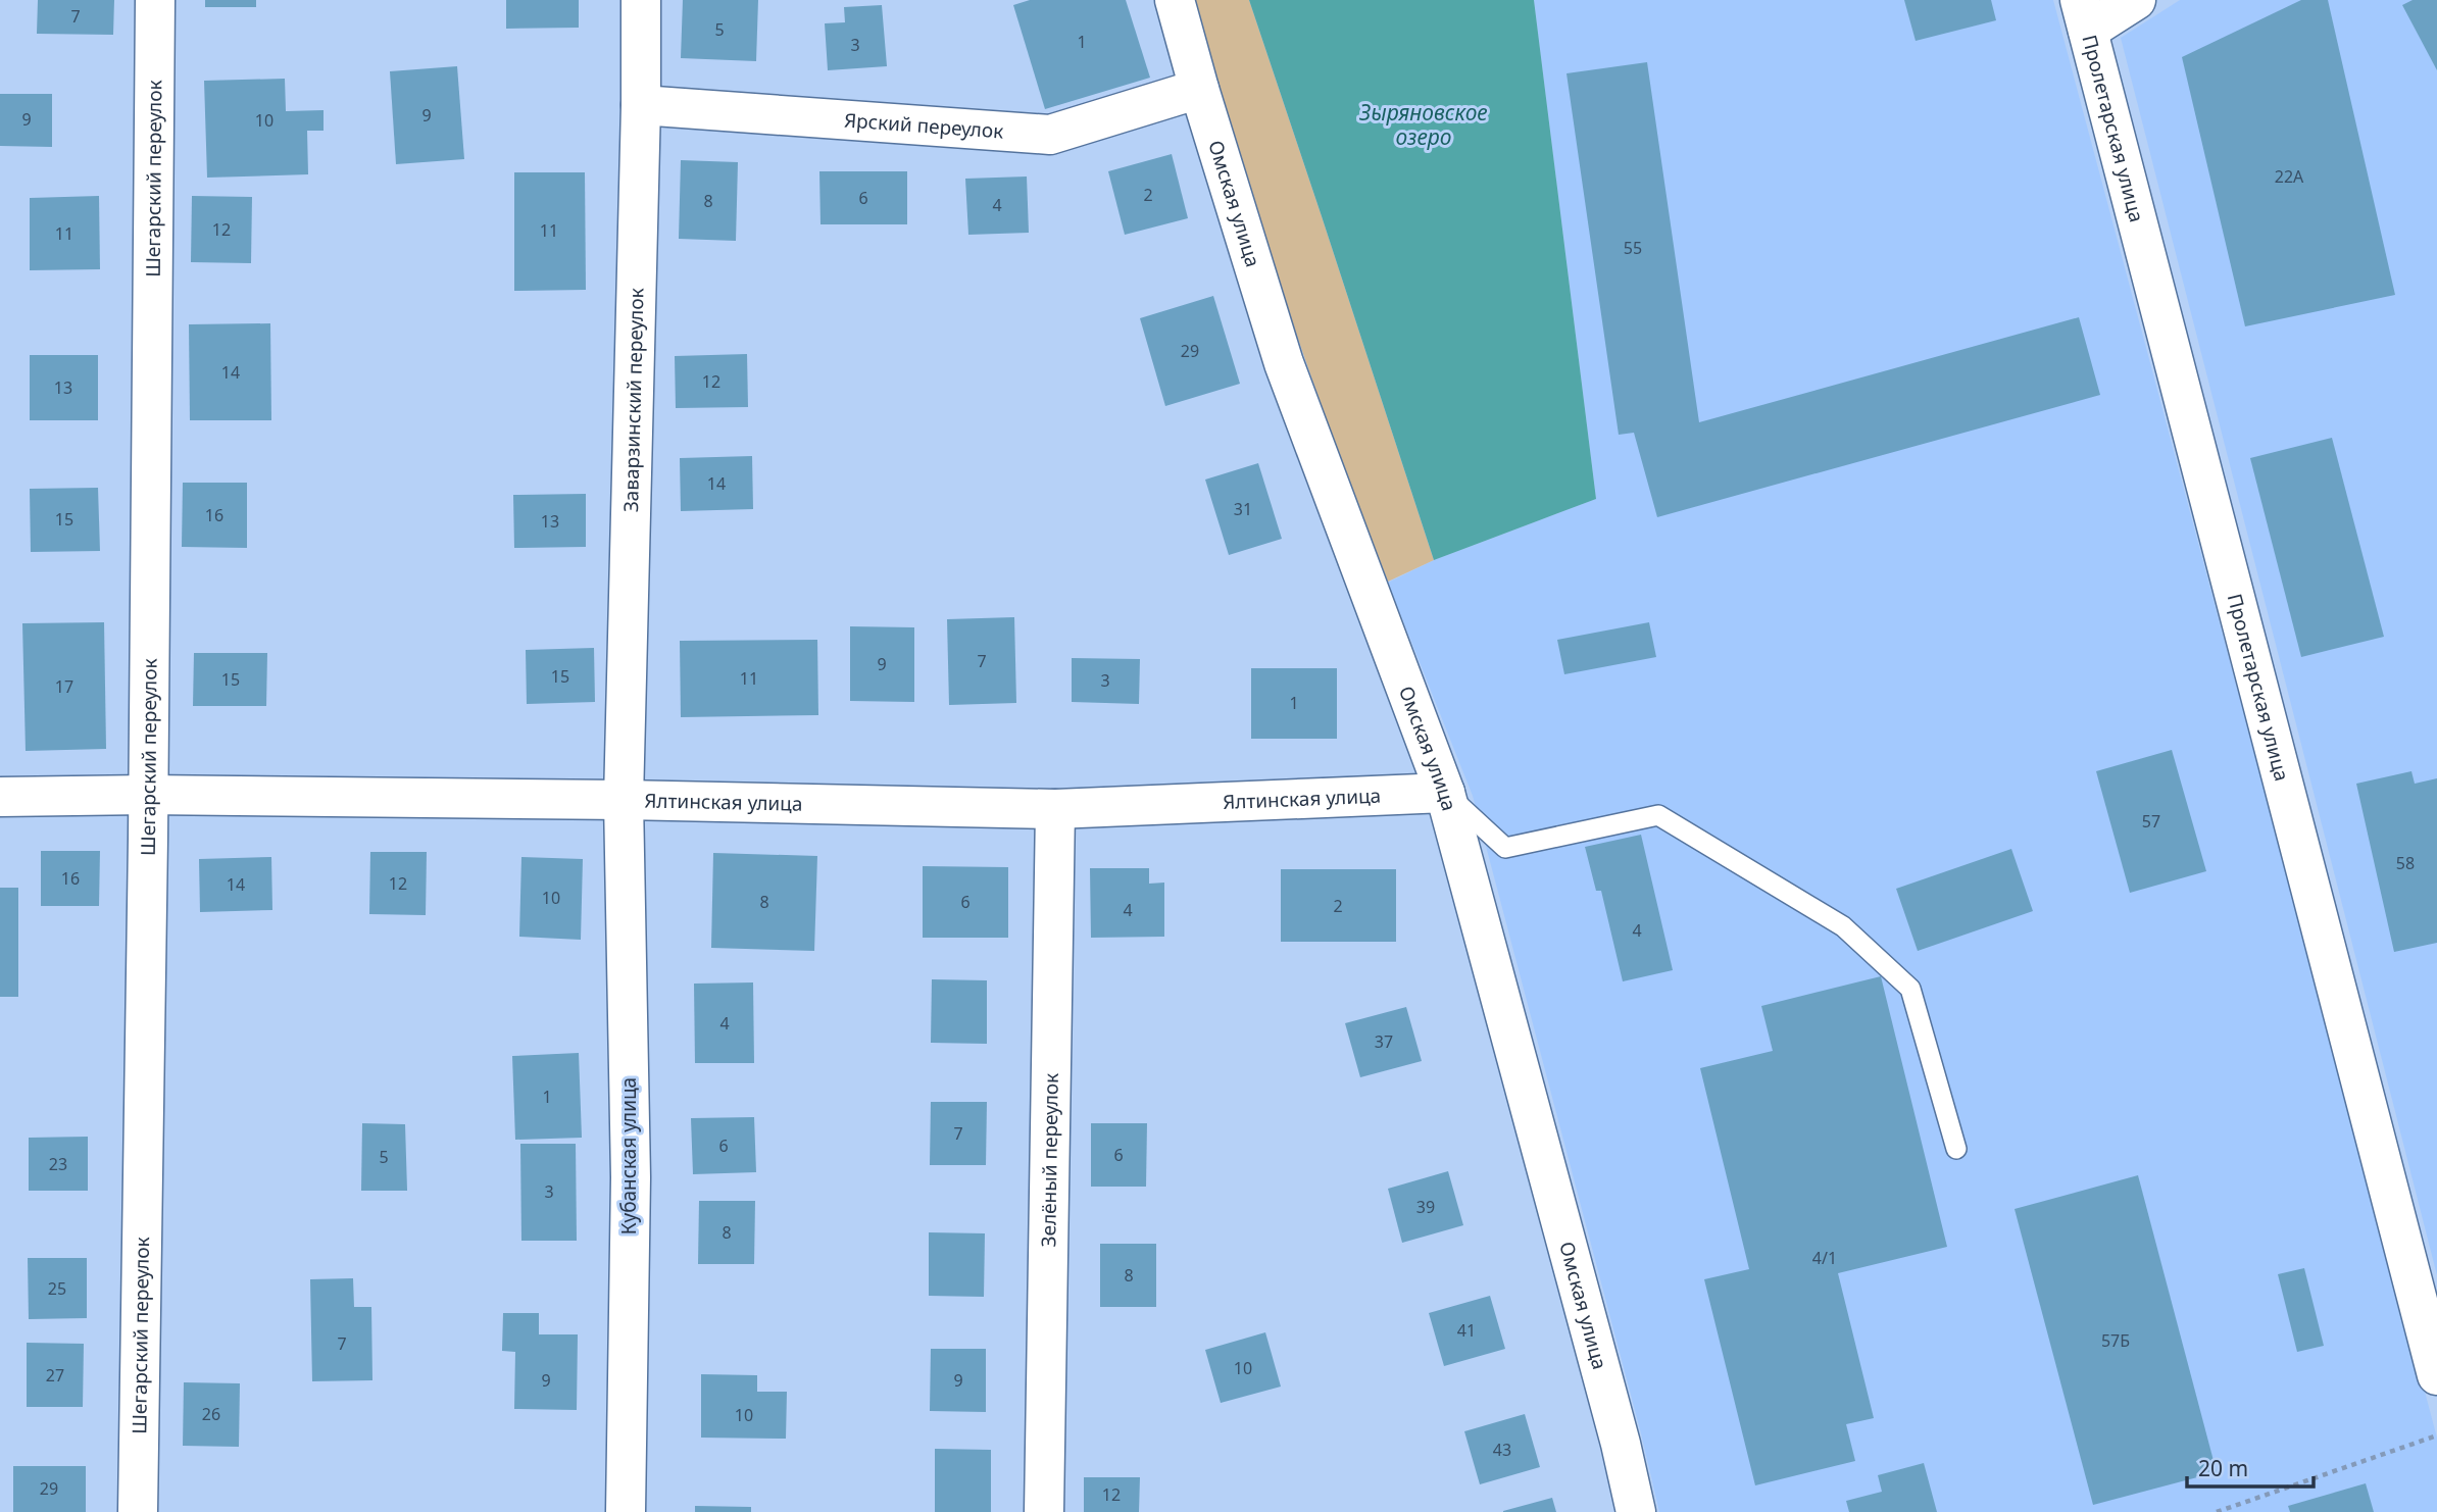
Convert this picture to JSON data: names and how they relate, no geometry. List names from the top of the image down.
{
  "streets": {
    "street": [
      "Ярский переулок",
      "Пролетарская улица",
      "Шегарский переулок",
      "Омская улица",
      "Заварзинский переулок",
      "Ялтинская улица",
      "Кубанская улица",
      "Зелёный переулок"
    ]
  },
  "crossings": [
    ["Ярский переулок", "Омская улица"],
    ["Ярский переулок", "Заварзинский переулок"],
    ["Шегарский переулок", "Ялтинская улица"],
    ["Омская улица", "Ялтинская улица"],
    ["Заварзинский переулок", "Ялтинская улица"],
    ["Заварзинский переулок", "Кубанская улица"],
    ["Ялтинская улица", "Кубанская улица"],
    ["Ялтинская улица", "Зелёный переулок"]
  ],
  "water": ["Зыряновское озеро"],
  "house_numbers": [
    "7",
    "5",
    "1",
    "3",
    "9",
    "9",
    "10",
    "22А",
    "2",
    "6",
    "8",
    "4",
    "12",
    "11",
    "11",
    "55",
    "29",
    "14",
    "12",
    "13",
    "14",
    "31",
    "16",
    "15",
    "13",
    "7",
    "9",
    "15",
    "11",
    "15",
    "3",
    "17",
    "1",
    "57",
    "58",
    "16",
    "12",
    "14",
    "10",
    "8",
    "6",
    "2",
    "4",
    "4",
    "4",
    "37",
    "1",
    "7",
    "6",
    "6",
    "5",
    "23",
    "3",
    "39",
    "8",
    "4/1",
    "8",
    "25",
    "41",
    "57Б",
    "7",
    "10",
    "27",
    "9",
    "9",
    "26",
    "10",
    "43",
    "29",
    "12"
  ],
  "scale_bar": "20 m"
}
